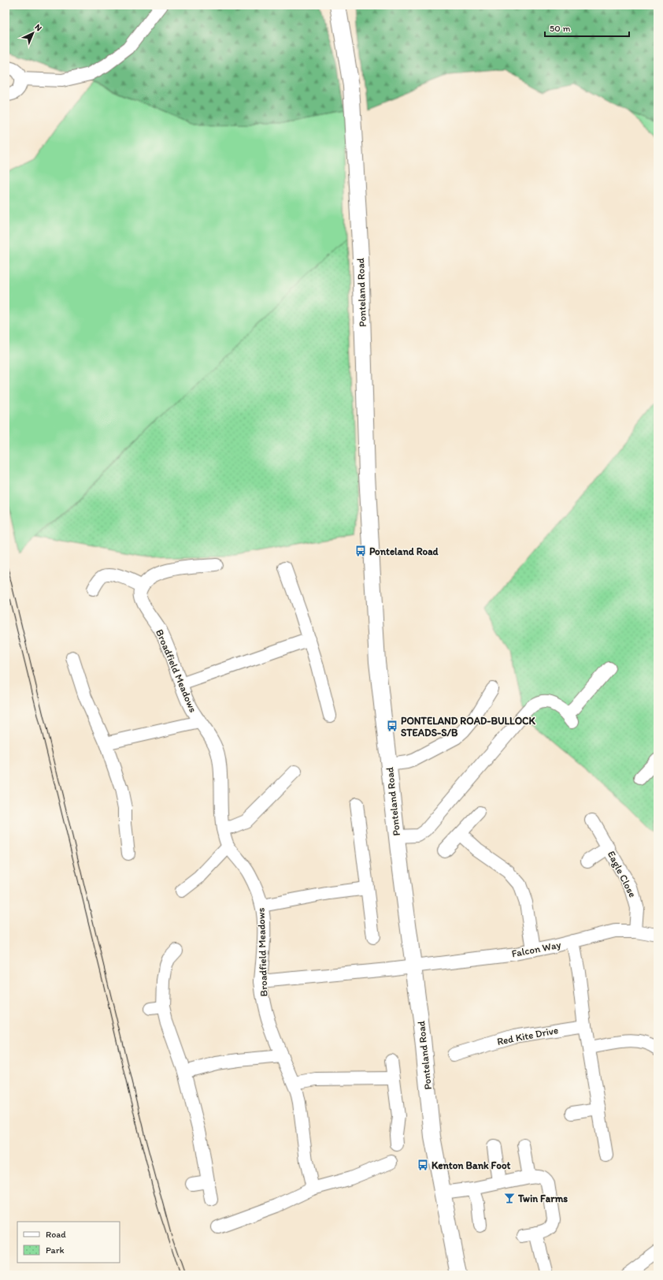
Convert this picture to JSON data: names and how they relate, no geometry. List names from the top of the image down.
{
  "streets": {
    "main road": ["Ponteland Road"],
    "street": [
      "Broadfield Meadows",
      "Eagle Close",
      "Falcon Way",
      "Red Kite Drive"
    ]
  },
  "crossings": [
    ["Ponteland Road", "Falcon Way"],
    ["Broadfield Meadows", "Falcon Way"],
    ["Eagle Close", "Falcon Way"]
  ],
  "places": {
    "bus stop": ["Ponteland Road", "PONTELAND ROAD-BULLOCK STEADS-S/B", "Kenton Bank Foot"],
    "bar": ["Twin Farms"]
  },
  "legend": ["Road", "Park"],
  "scale_bar": "50 m",
  "north": "top right"
}
